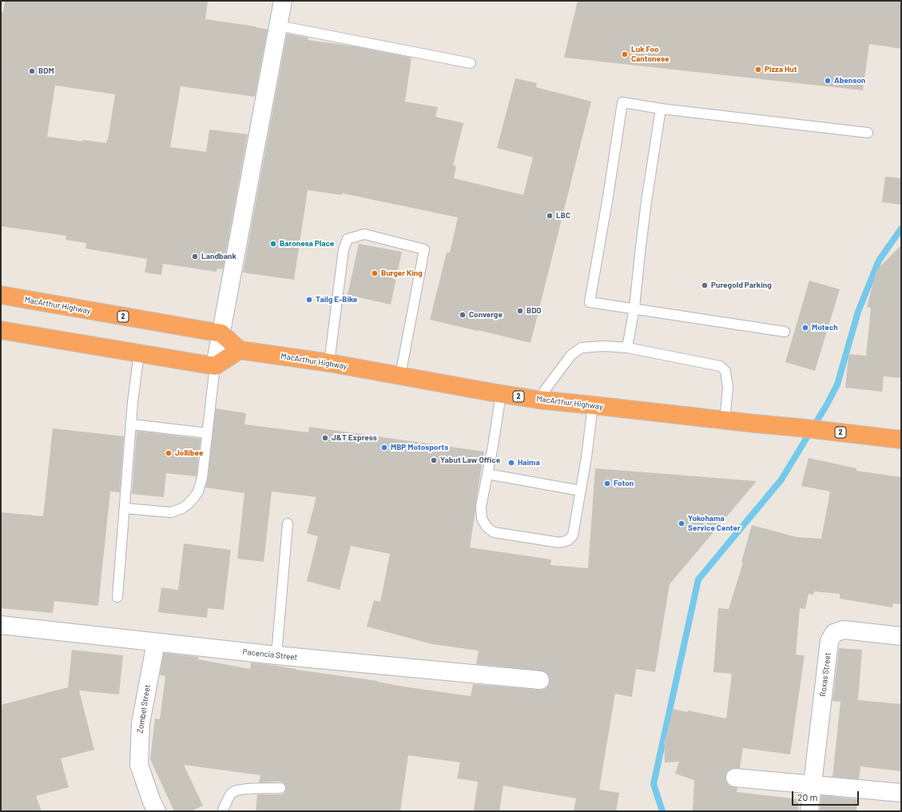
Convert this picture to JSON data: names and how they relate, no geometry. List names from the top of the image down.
{
  "streets": {
    "highway": ["MacArthur Highway", "2"],
    "street": ["Pacencia Street", "Roxas Street", "Zombel Street"]
  },
  "crossings": [
    ["Pacencia Street", "Zombel Street"]
  ],
  "places": [
    "Luk Foo Cantonese",
    "Pizza Hut",
    "BDM",
    "Abenson",
    "LBC",
    "Baronesa Place",
    "Landbank",
    "Burger King",
    "Puregold Parking",
    "Tailg E-Bike",
    "BDO",
    "Converge",
    "Motech",
    "J&T Express",
    "MBP Motosports",
    "Jollibee",
    "Yabut Law Office",
    "Haima",
    "Foton",
    "Yokohama Service Center"
  ],
  "scale_bar": "20 m"
}
